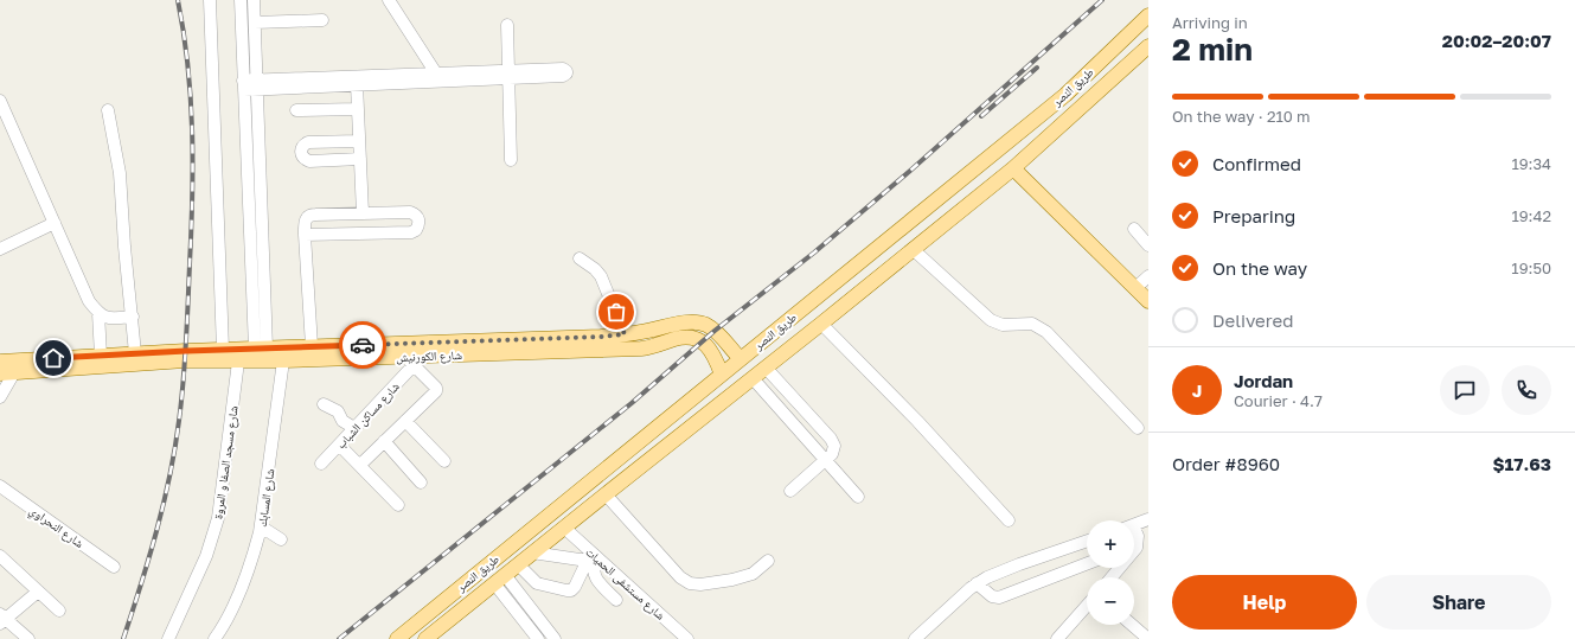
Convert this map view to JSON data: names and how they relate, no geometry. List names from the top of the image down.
{
  "streets": {
    "main road": ["طريق النصر", "شارع الكورنيش"],
    "street": [
      "شارع مساكن الشباب",
      "شارع مسجد الصفا و المروة",
      "شارع المسابك",
      "شارع النحراوي",
      "شارع مستشفى الحميات"
    ]
  },
  "crossings": [
    ["طريق النصر", "شارع الكورنيش"],
    ["طريق النصر", "شارع مستشفى الحميات"],
    ["شارع الكورنيش", "شارع مساكن الشباب"],
    ["شارع الكورنيش", "شارع مسجد الصفا و المروة"],
    ["شارع الكورنيش", "شارع المسابك"]
  ],
  "page": {
    "heading": ["2 min", "Arriving in", "20:02–20:07"],
    "panel": [
      "Jordan",
      "Courier · 4.7",
      "Order #8960",
      "$17.63"
    ],
    "bar": "On the way · 210 m",
    "list": [
      ["Confirmed", "19:34"],
      ["Preparing", "19:42"],
      ["On the way", "19:50"],
      "Delivered"
    ],
    "round": "J",
    "map_buttons": ["+", "−"],
    "buttons": ["Help", "Share"]
  }
}
